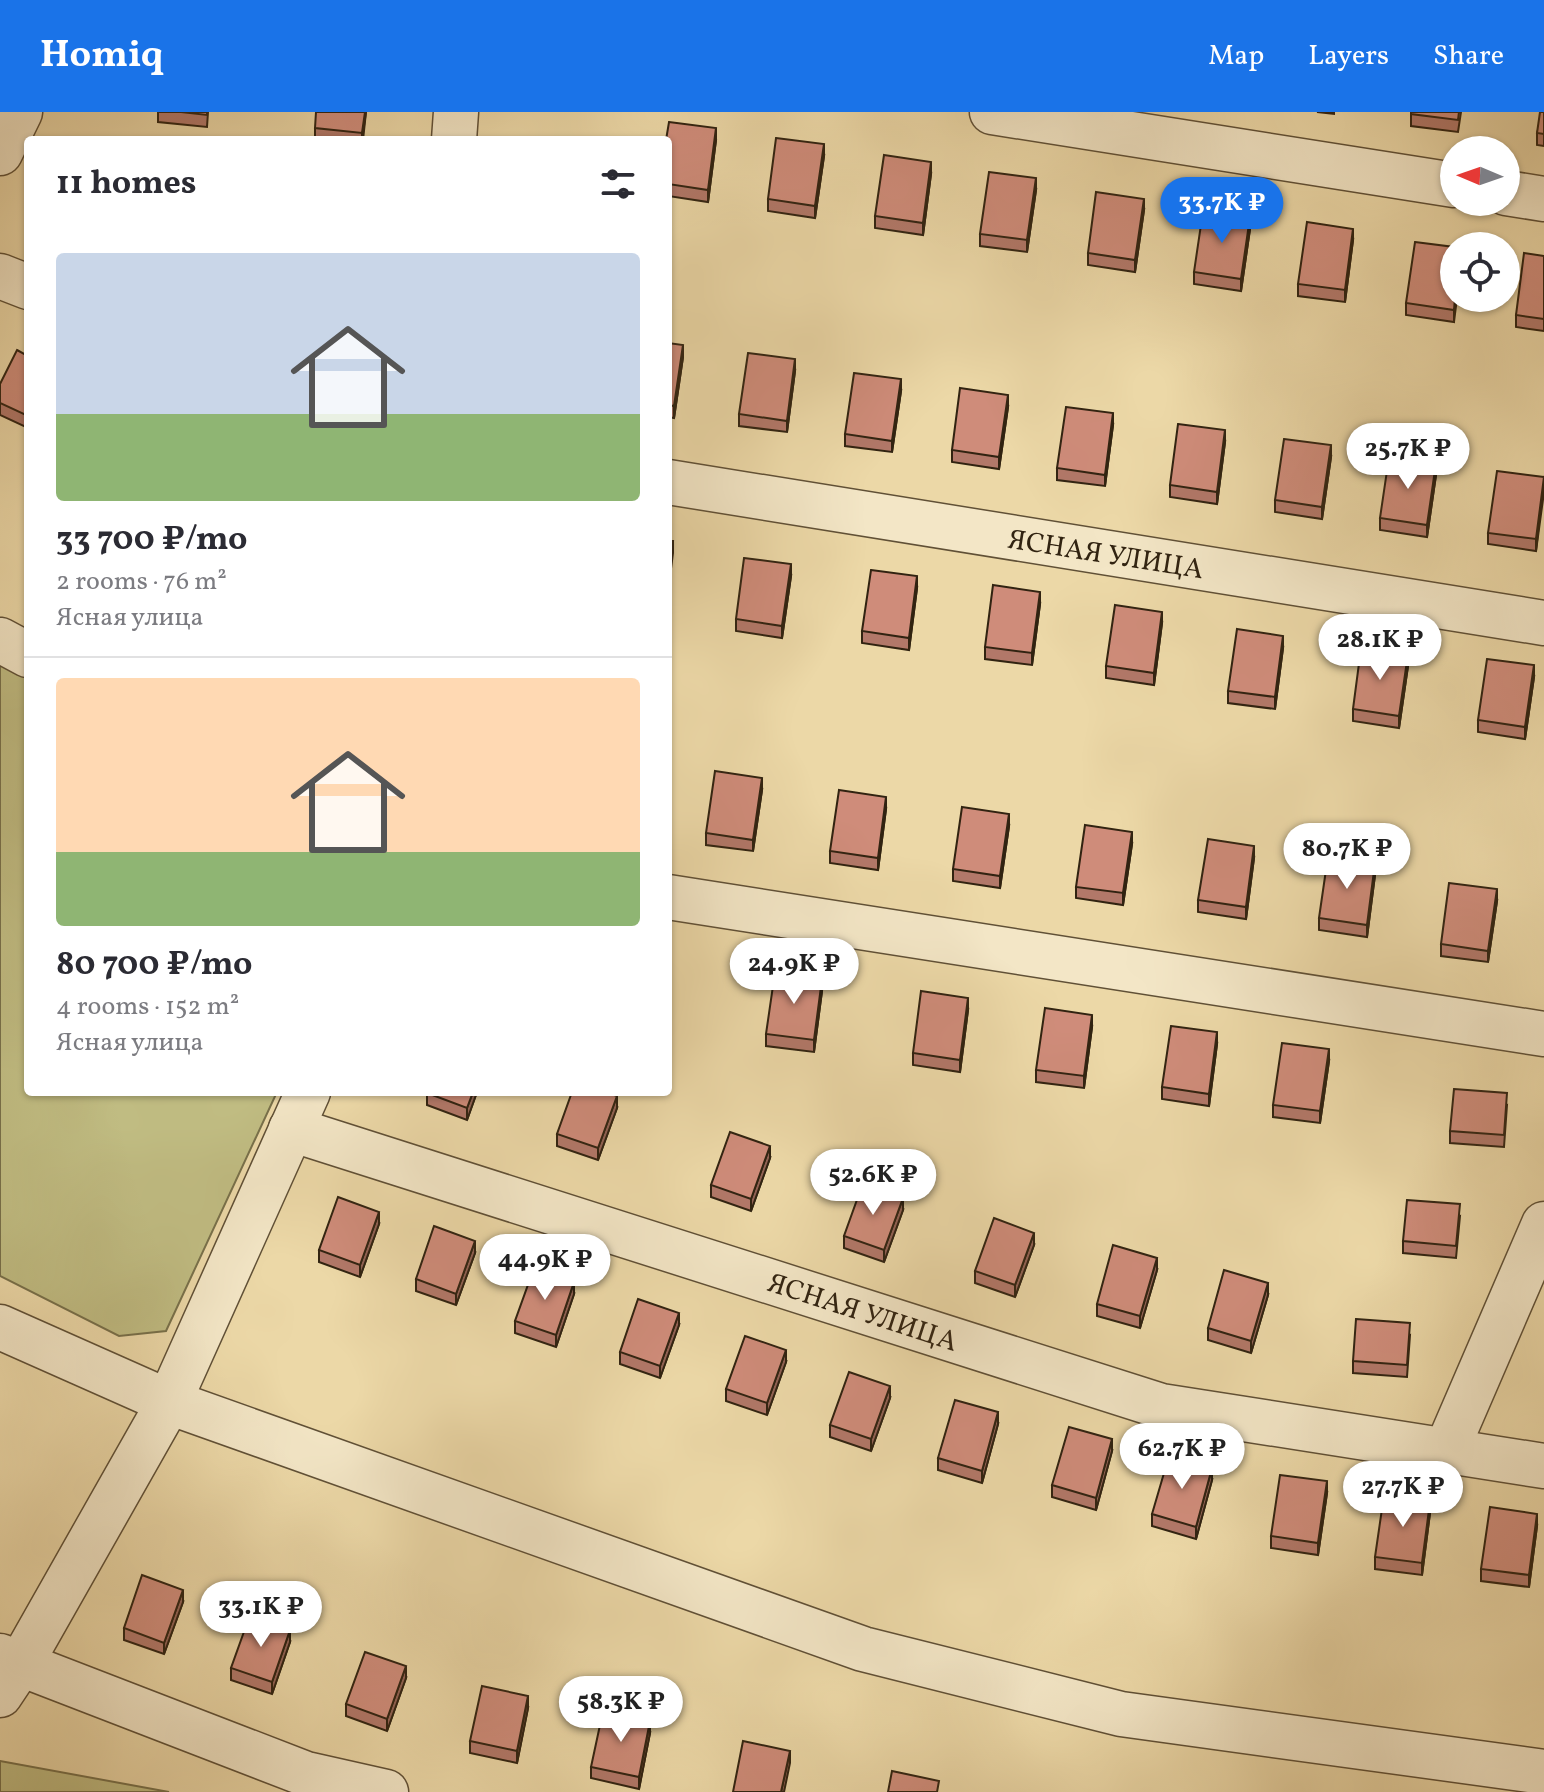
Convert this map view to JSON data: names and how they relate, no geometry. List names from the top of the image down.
{
  "streets": {
    "street": ["ЯСНАЯ УЛИЦА"]
  },
  "north": "left",
  "page": {
    "header": "Homiq",
    "nav": ["Map", "Layers", "Share"],
    "heading": "11 homes",
    "price": [
      "33.7K ₽",
      "25.7K ₽",
      "28.1K ₽",
      "80.7K ₽",
      "24.9K ₽",
      "52.6K ₽",
      "44.9K ₽",
      "62.7K ₽",
      "27.7K ₽",
      "33.1K ₽",
      "58.3K ₽"
    ],
    "list": [
      {
        "name": "33 700 ₽/mo",
        "note": "2 rooms · 76 m² · Ясная улица"
      },
      {
        "name": "80 700 ₽/mo",
        "note": "4 rooms · 152 m² · Ясная улица"
      }
    ]
  }
}
